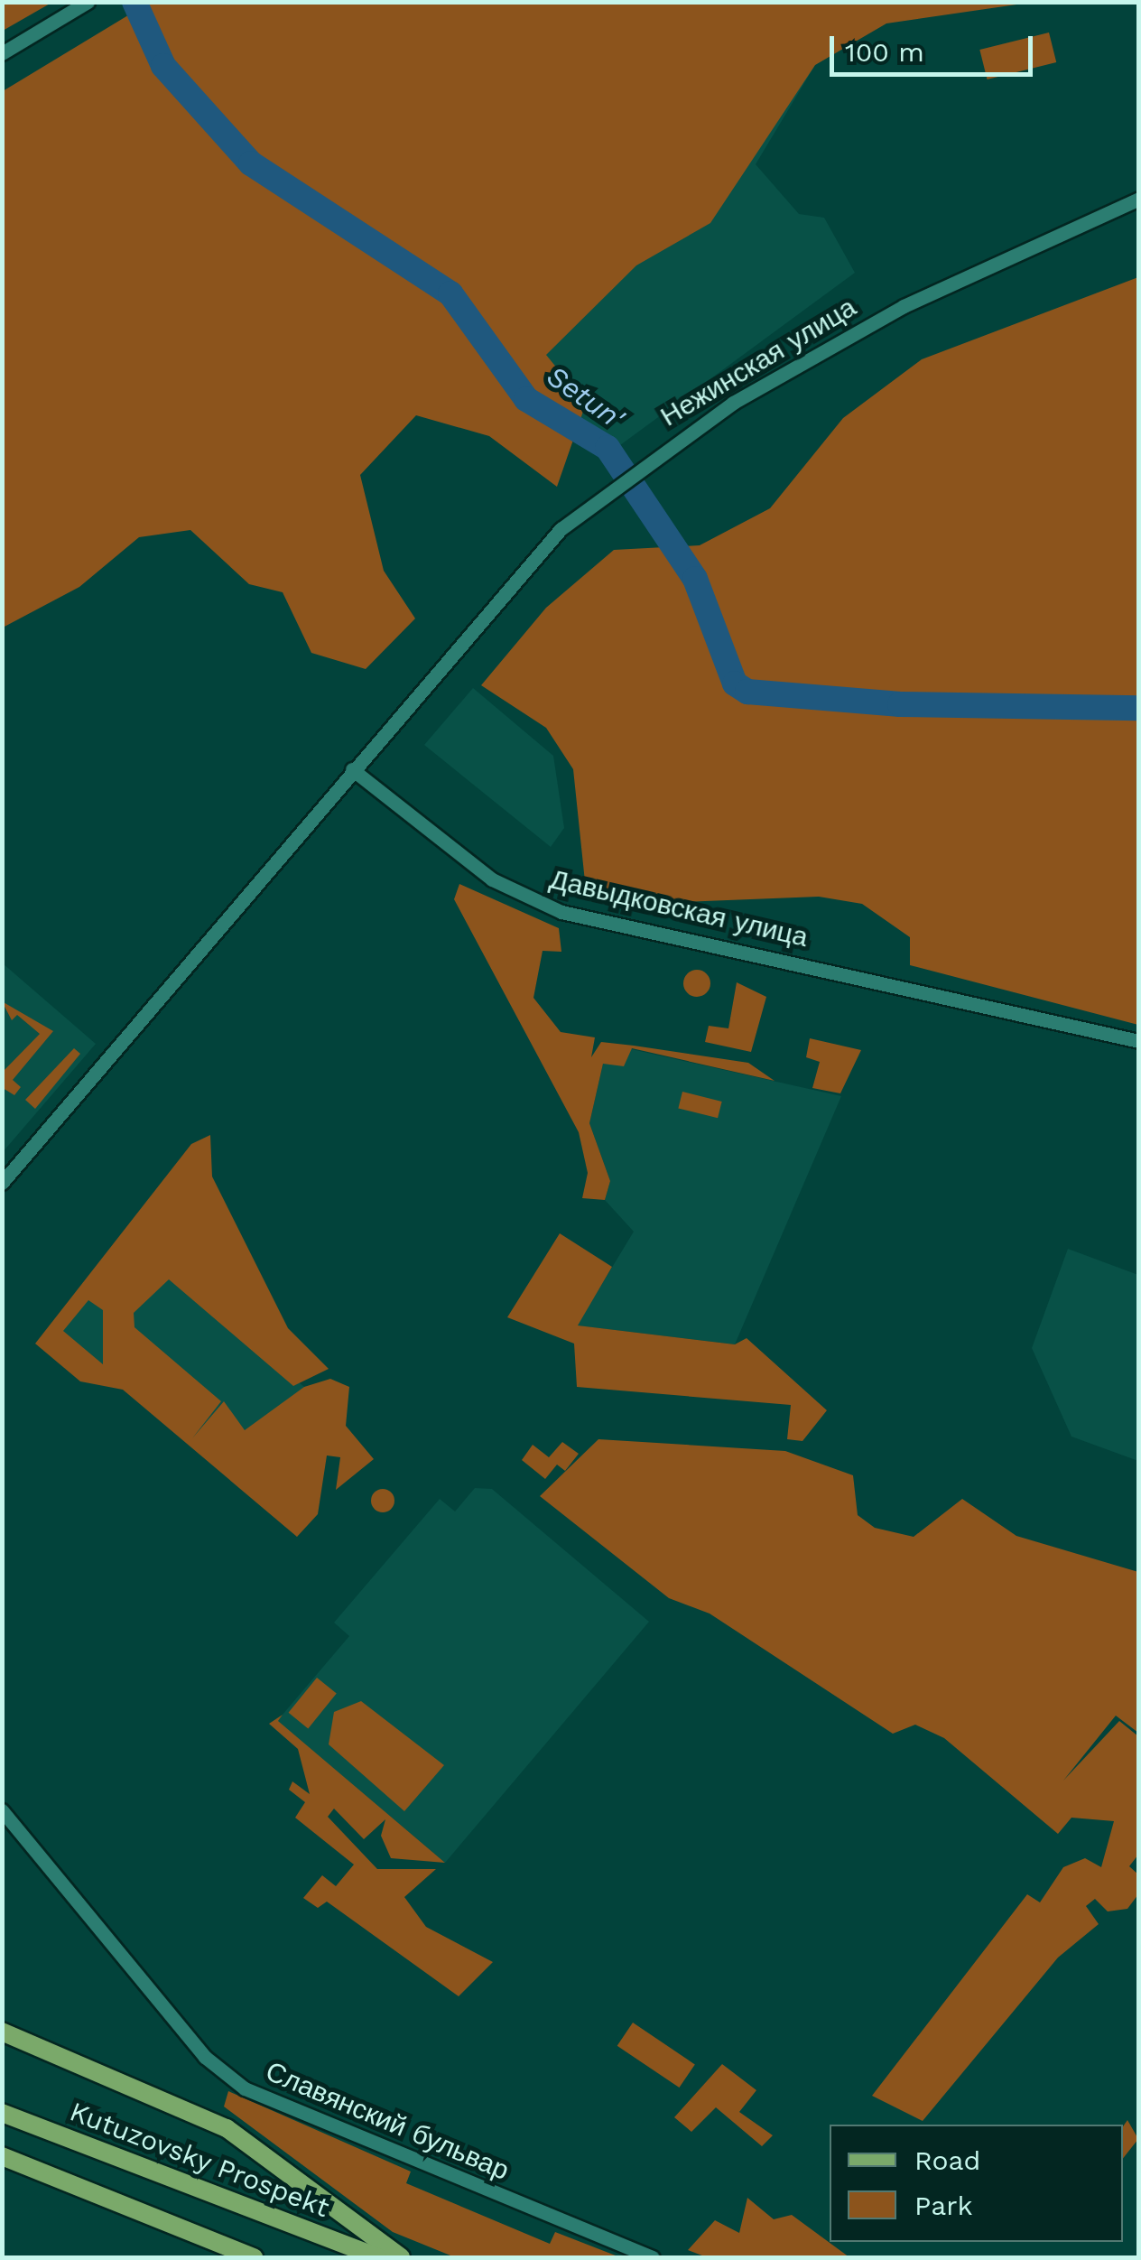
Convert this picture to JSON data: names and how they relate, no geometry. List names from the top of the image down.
{
  "streets": {
    "main road": ["Kutuzovsky Prospekt"],
    "street": ["Нежинская улица", "Давыдковская улица", "Славянский бульвар"]
  },
  "crossings": [
    ["Нежинская улица", "Давыдковская улица"]
  ],
  "water": ["Setun'"],
  "legend": ["Road", "Park"],
  "scale_bar": "100 m"
}
